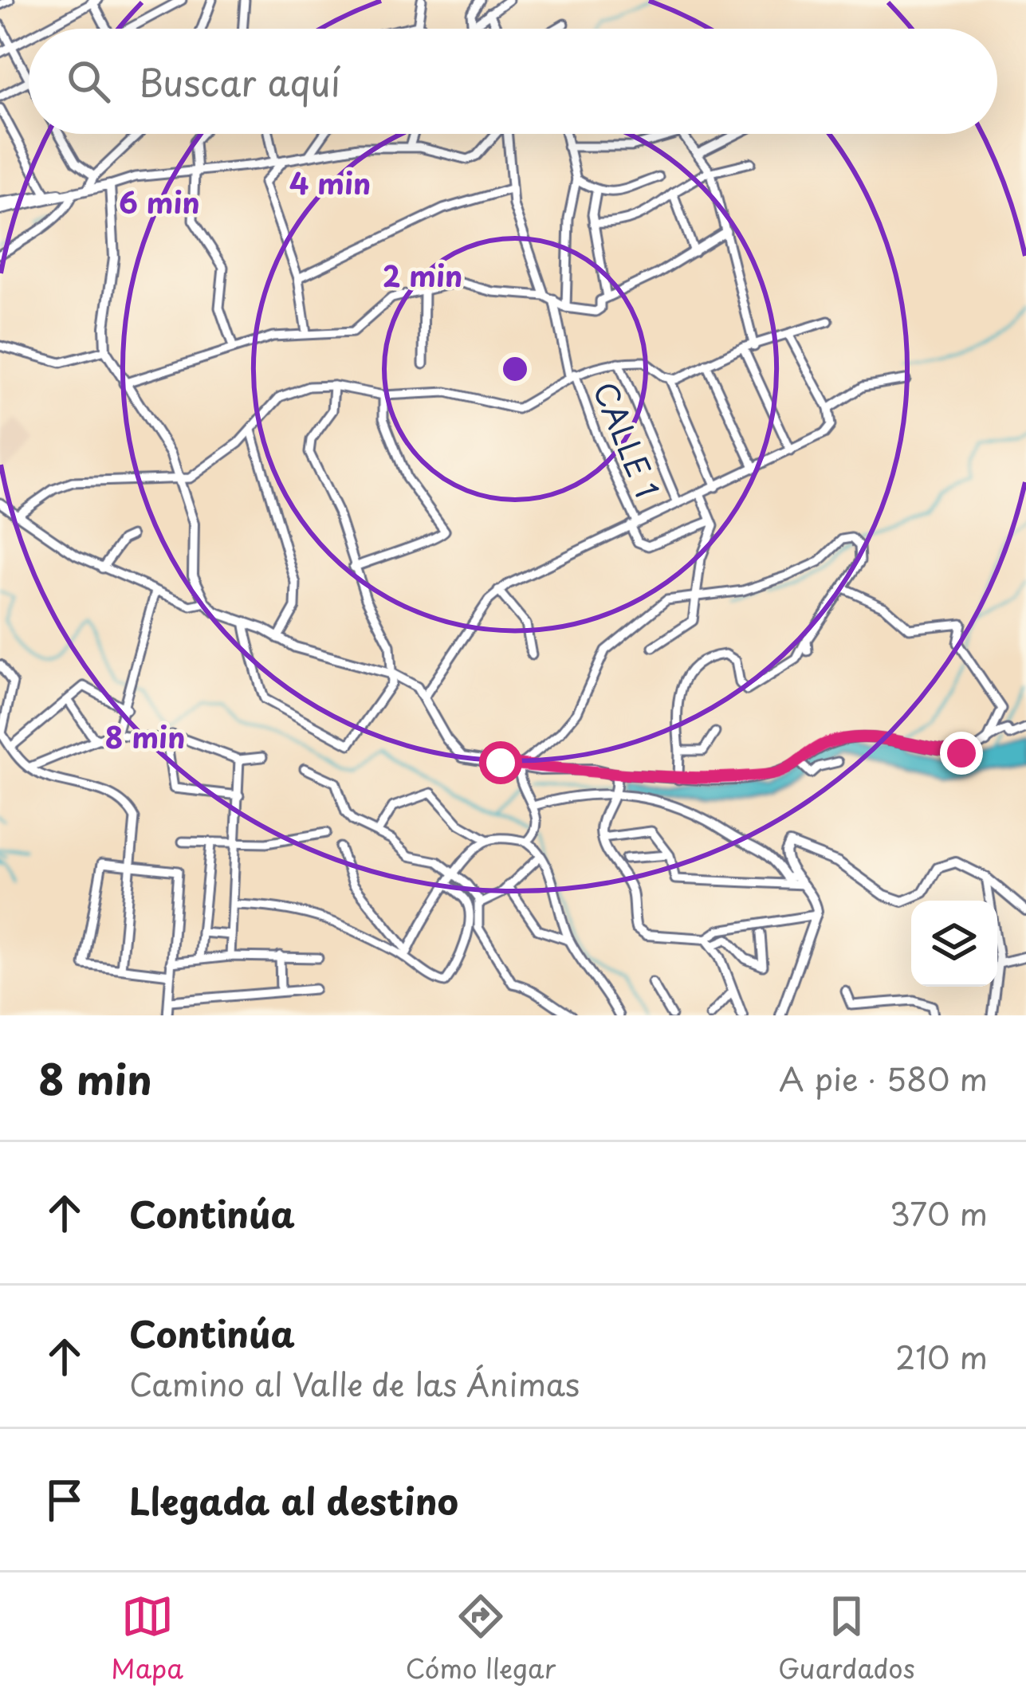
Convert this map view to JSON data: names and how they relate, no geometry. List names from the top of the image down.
{
  "streets": {
    "street": ["CALLE 1"]
  },
  "page": {
    "search": "Buscar aquí",
    "heading": ["8 min", "A pie · 580 m"],
    "list": [
      ["Continúa", "370 m"],
      ["Continúa", "Camino al Valle de las Ánimas", "210 m"],
      "Llegada al destino"
    ],
    "nav": ["Mapa", "Cómo llegar", "Guardados"]
  },
  "rings": [
    "4 min",
    "6 min",
    "2 min",
    "8 min"
  ]
}
